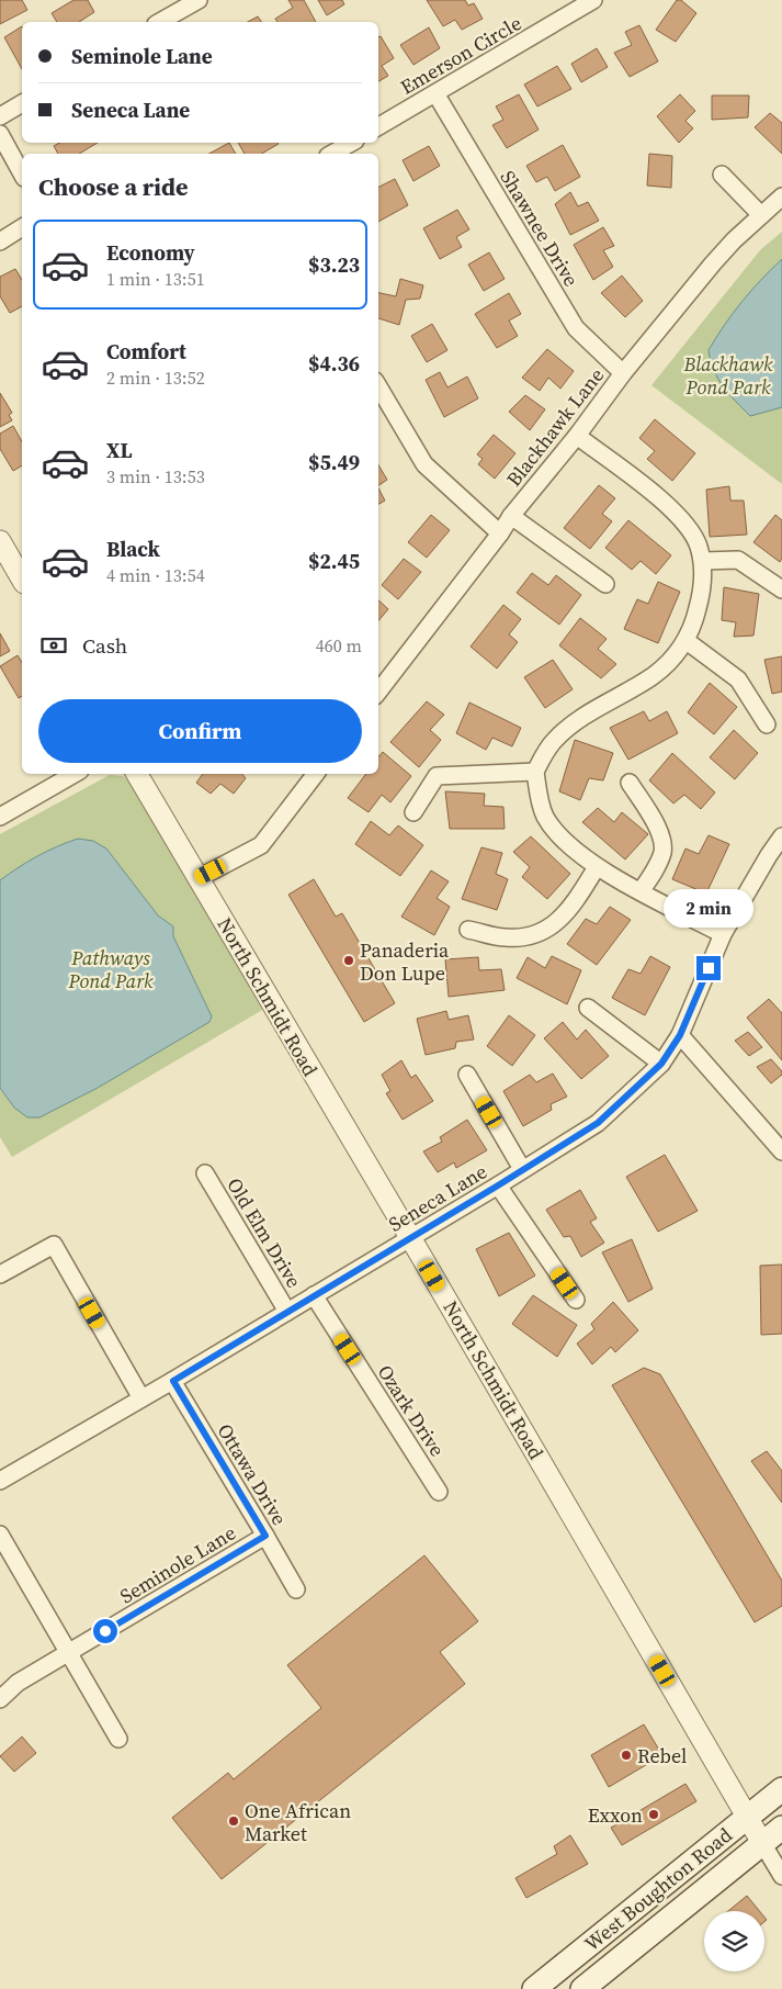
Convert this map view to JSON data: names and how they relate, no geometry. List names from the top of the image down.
{
  "streets": {
    "main road": ["West Boughton Road"],
    "street": [
      "Emerson Circle",
      "Shawnee Drive",
      "Blackhawk Lane",
      "North Schmidt Road",
      "Seneca Lane",
      "Old Elm Drive",
      "Ozark Drive",
      "Ottawa Drive",
      "Seminole Lane"
    ]
  },
  "crossings": [
    ["Emerson Circle", "Shawnee Drive"],
    ["Shawnee Drive", "Blackhawk Lane"],
    ["North Schmidt Road", "Seneca Lane"],
    ["North Schmidt Road", "West Boughton Road"],
    ["Seneca Lane", "Old Elm Drive"],
    ["Seneca Lane", "Ozark Drive"],
    ["Seneca Lane", "Ottawa Drive"],
    ["Ottawa Drive", "Seminole Lane"]
  ],
  "parks": ["Blackhawk Pond Park", "Pathways Pond Park"],
  "places": [
    "Panaderia Don Lupe",
    "Rebel",
    "Exxon",
    "One African Market"
  ],
  "page": {
    "banner": ["Seminole Lane", "Seneca Lane"],
    "heading": "Choose a ride",
    "list": [
      {
        "name": "Economy",
        "note": "1 min · 13:51",
        "value": "$3.23"
      },
      {
        "name": "Comfort",
        "note": "2 min · 13:52",
        "value": "$4.36"
      },
      {
        "name": "XL",
        "note": "3 min · 13:53",
        "value": "$5.49"
      },
      {
        "name": "Black",
        "note": "4 min · 13:54",
        "value": "$2.45"
      }
    ],
    "pay": ["Cash", "460 m"],
    "buttons": "Confirm",
    "bubble": "2 min"
  }
}
